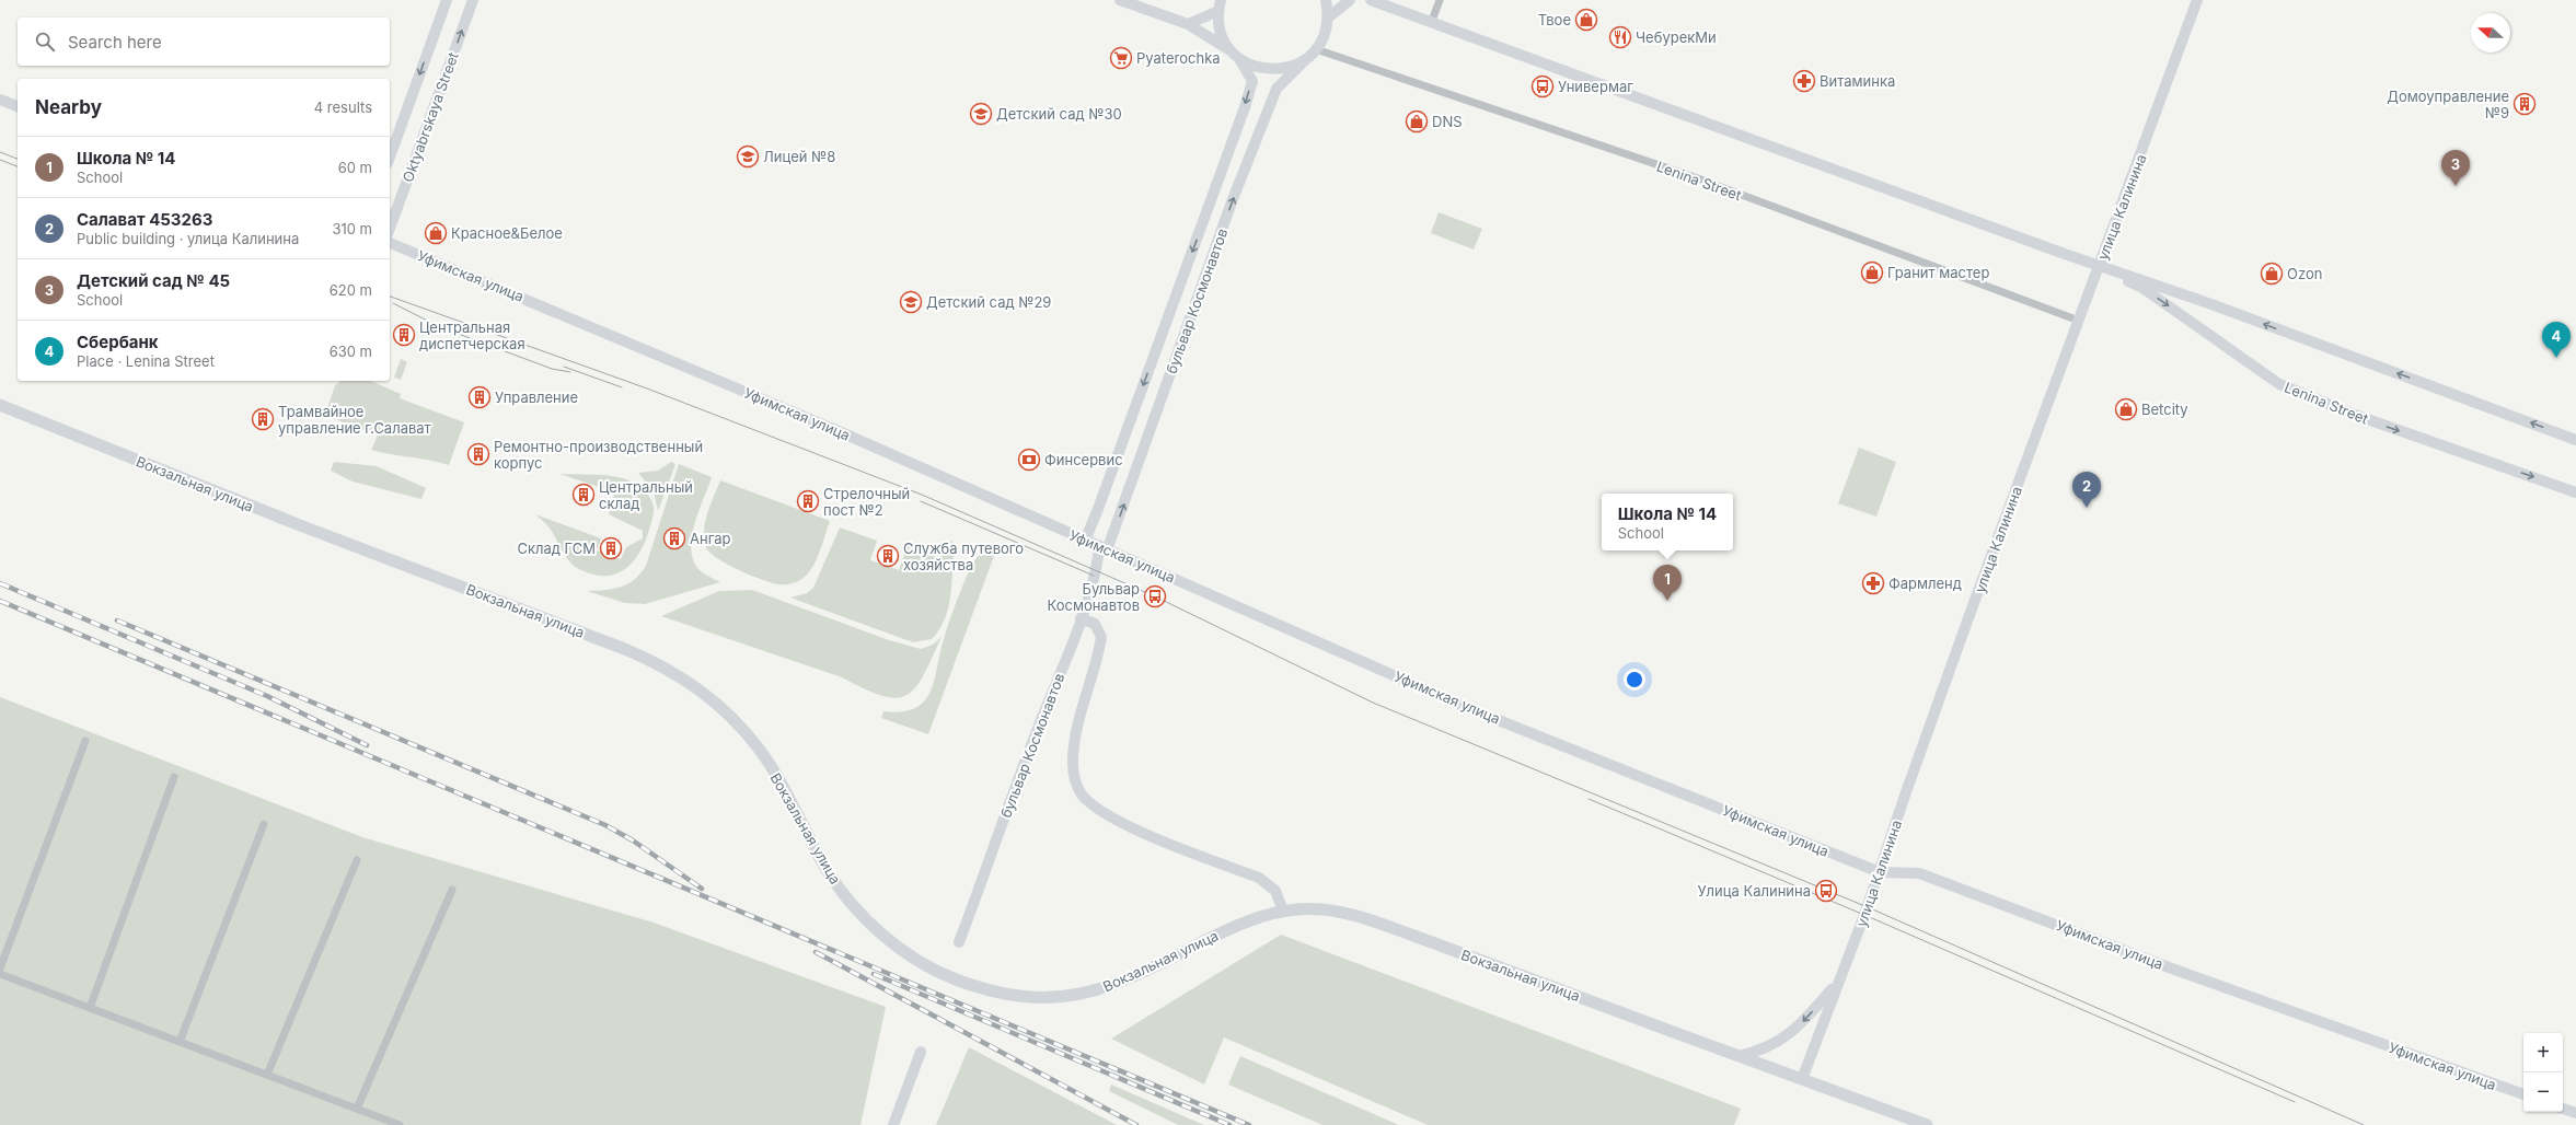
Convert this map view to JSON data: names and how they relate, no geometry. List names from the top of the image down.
{
  "streets": {
    "main road": ["Вокзальная улица"],
    "street": [
      "Oktyabrskaya Street",
      "Lenina Street",
      "улица Калинина",
      "Уфимская улица",
      "бульвар Космонавтов"
    ]
  },
  "crossings": [
    ["Lenina Street", "улица Калинина"],
    ["улица Калинина", "Уфимская улица"],
    ["улица Калинина", "Вокзальная улица"],
    ["Уфимская улица", "бульвар Космонавтов"]
  ],
  "places": {
    "shop": [
      "Твое",
      "DNS",
      "Красное&Белое",
      "Гранит мастер",
      "Ozon",
      "Betcity"
    ],
    "restaurant": ["ЧебурекМи"],
    "supermarket": ["Pyaterochka"],
    "pharmacy": ["Витаминка", "Фармленд"],
    "bus stop": ["Универмаг", "Бульвар Космонавтов", "Улица Калинина"],
    "building": [
      "Домоуправление №9",
      "Центральная диспетчерская",
      "Управление",
      "Трамвайное управление г.Салават",
      "Ремонтно-производственный корпус",
      "Центральный склад",
      "Стрелочный пост №2",
      "Ангар",
      "Склад ГСМ",
      "Служба путевого хозяйства"
    ],
    "school or university": ["Детский сад №30", "Лицей №8", "Детский сад №29"],
    "bank": ["Финсервис"]
  },
  "north": "left",
  "page": {
    "search": "Search here",
    "heading": ["Nearby", "4 results"],
    "list": [
      {
        "mark": "1",
        "name": "Школа № 14",
        "note": "School",
        "value": "60 m"
      },
      {
        "mark": "2",
        "name": "Салават 453263",
        "note": "Public building · улица Калинина",
        "value": "310 m"
      },
      {
        "mark": "3",
        "name": "Детский сад № 45",
        "note": "School",
        "value": "620 m"
      },
      {
        "mark": "4",
        "name": "Сбербанк",
        "note": "Place · Lenina Street",
        "value": "630 m"
      }
    ],
    "pins": [
      "3",
      "4",
      "2",
      "1"
    ],
    "popup": ["Школа № 14", "School"],
    "map_buttons": ["+", "−"]
  }
}
